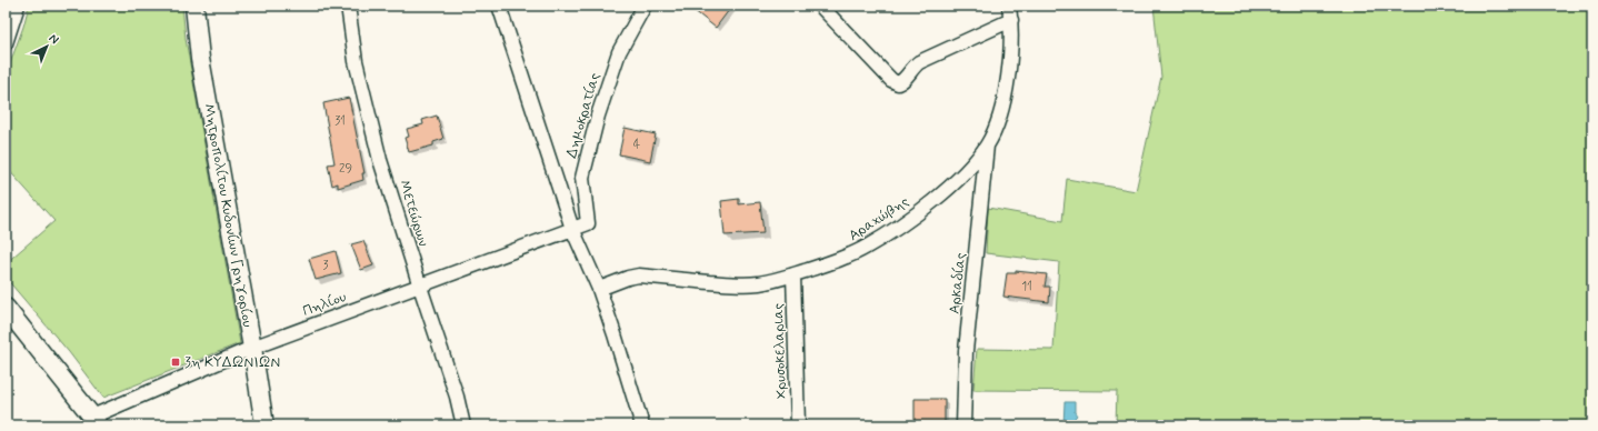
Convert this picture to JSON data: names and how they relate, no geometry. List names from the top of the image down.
{
  "streets": {
    "street": [
      "Δημοκρατίας",
      "Μετεώρων",
      "Μητροπολίτου Κυδονίων Γρηγορίου",
      "Αραχώβης",
      "Αρκαδίας",
      "Πηλίου",
      "Χρυσοκελαριας"
    ]
  },
  "crossings": [
    ["Δημοκρατίας", "Αραχώβης"],
    ["Δημοκρατίας", "Πηλίου"],
    ["Μετεώρων", "Πηλίου"],
    ["Μητροπολίτου Κυδονίων Γρηγορίου", "Πηλίου"],
    ["Αραχώβης", "Αρκαδίας"],
    ["Αραχώβης", "Χρυσοκελαριας"]
  ],
  "places": {
    "transit": ["3η ΚΥΔΩΝΙΩΝ"]
  },
  "house_numbers": [
    "31",
    "4",
    "29",
    "3",
    "11"
  ],
  "north": "top right"
}
